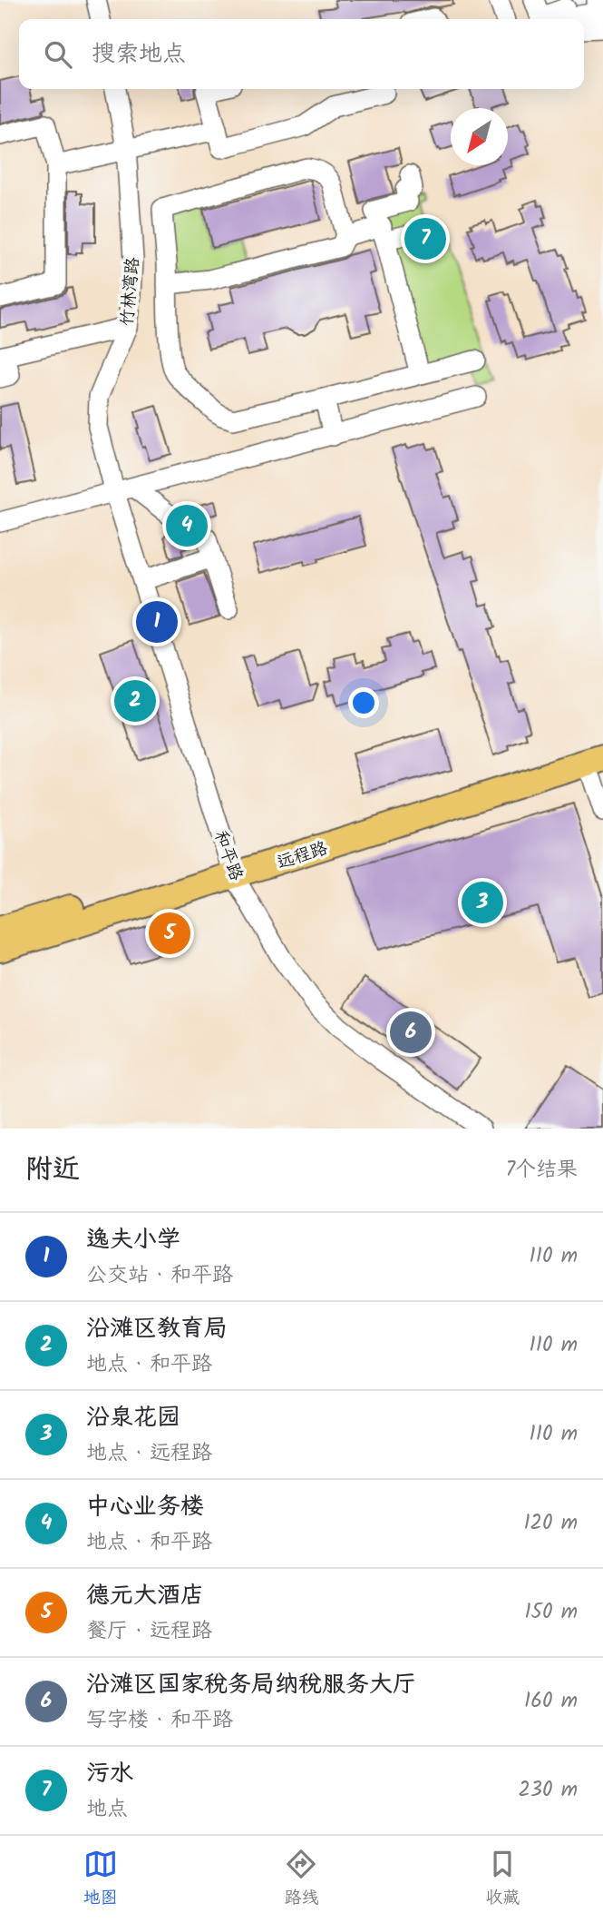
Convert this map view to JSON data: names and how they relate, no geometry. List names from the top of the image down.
{
  "streets": {
    "main road": ["远程路"],
    "street": ["竹林湾路", "和平路"]
  },
  "crossings": [
    ["竹林湾路", "和平路"],
    ["远程路", "和平路"]
  ],
  "north": "bottom left",
  "page": {
    "search": "搜索地点",
    "pins": [
      "7",
      "4",
      "1",
      "2",
      "3",
      "5",
      "6"
    ],
    "heading": ["附近", "7个结果"],
    "list": [
      {
        "mark": "1",
        "name": "逸夫小学",
        "note": "公交站 · 和平路",
        "value": "110 m"
      },
      {
        "mark": "2",
        "name": "沿滩区教育局",
        "note": "地点 · 和平路",
        "value": "110 m"
      },
      {
        "mark": "3",
        "name": "沿泉花园",
        "note": "地点 · 远程路",
        "value": "110 m"
      },
      {
        "mark": "4",
        "name": "中心业务楼",
        "note": "地点 · 和平路",
        "value": "120 m"
      },
      {
        "mark": "5",
        "name": "德元大酒店",
        "note": "餐厅 · 远程路",
        "value": "150 m"
      },
      {
        "mark": "6",
        "name": "沿滩区国家税务局纳税服务大厅",
        "note": "写字楼 · 和平路",
        "value": "160 m"
      },
      {
        "mark": "7",
        "name": "污水",
        "note": "地点",
        "value": "230 m"
      }
    ],
    "nav": ["地图", "路线", "收藏"]
  }
}
